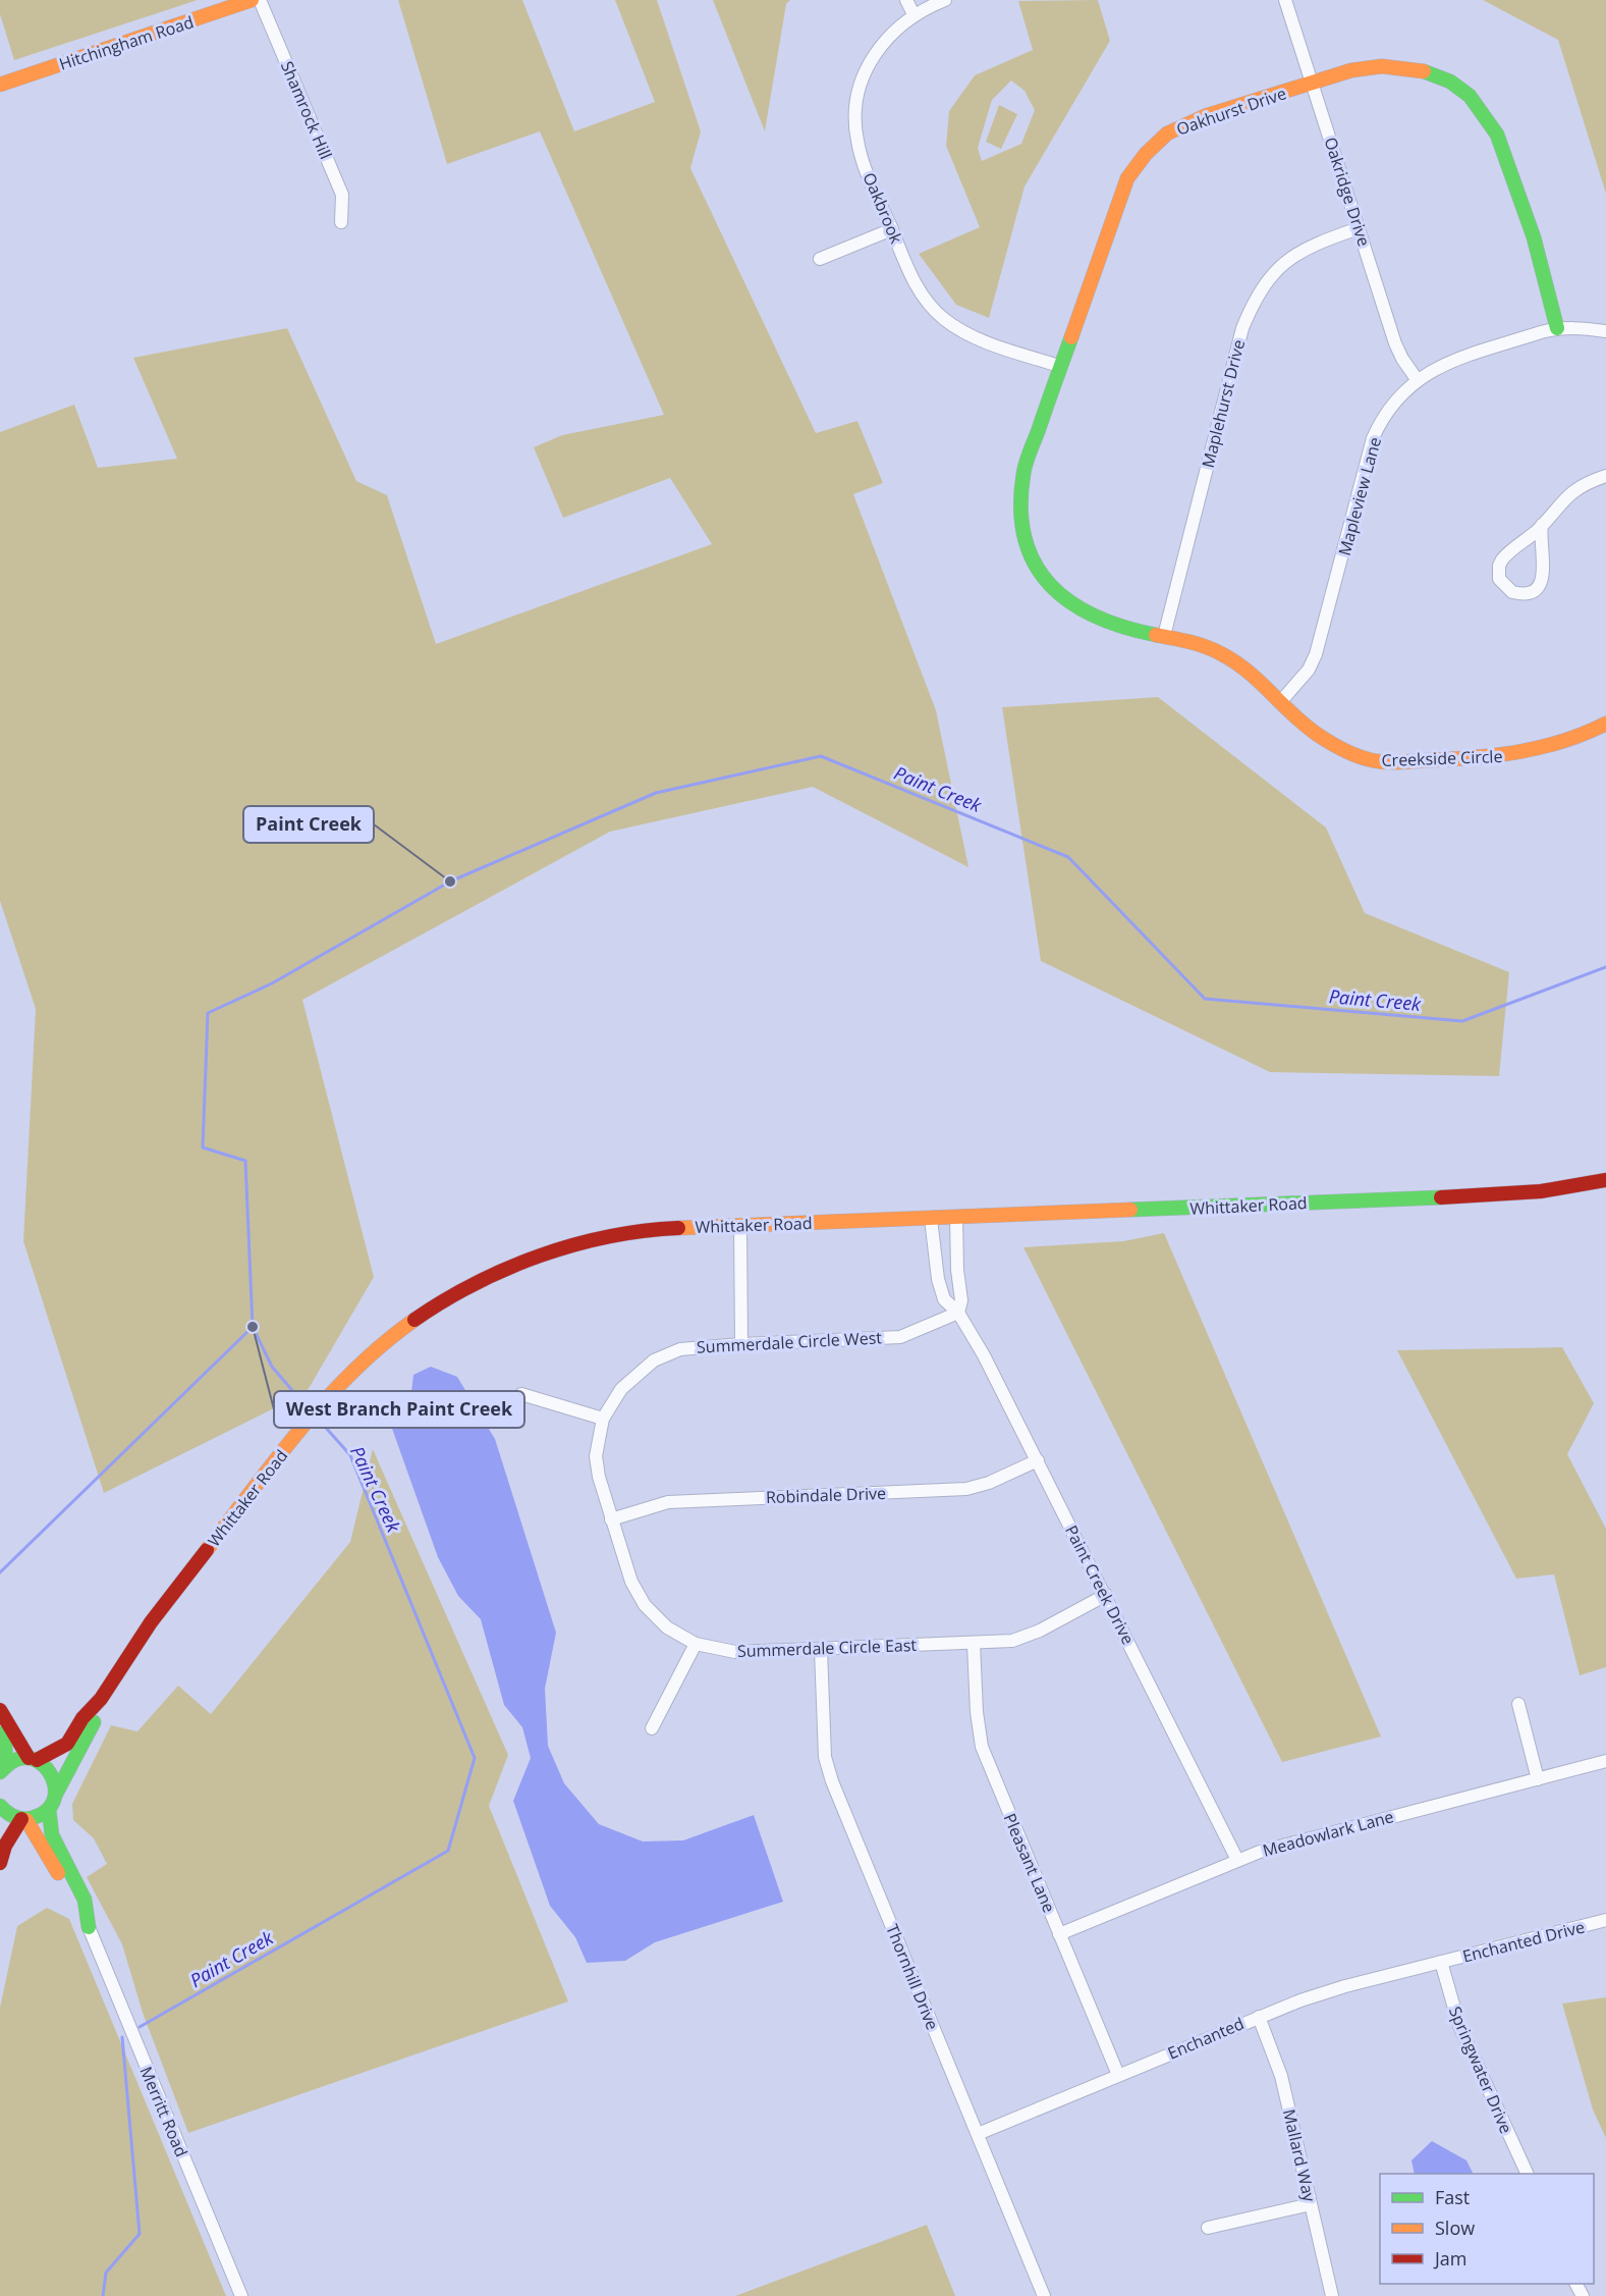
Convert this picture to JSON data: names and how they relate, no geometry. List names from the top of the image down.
{
  "streets": {
    "street": [
      "Hitchingham Road",
      "Shamrock Hill",
      "Oakhurst Drive",
      "Oakridge Drive",
      "Oakbrook",
      "Maplehurst Drive",
      "Mapleview Lane",
      "Creekside Circle",
      "Whittaker Road",
      "Summerdale Circle West",
      "Robindale Drive",
      "Paint Creek Drive",
      "Summerdale Circle East",
      "Meadowlark Lane",
      "Pleasant Lane",
      "Enchanted Drive",
      "Thornhill Drive",
      "Enchanted",
      "Springwater Drive",
      "Merritt Road",
      "Mallard Way"
    ]
  },
  "crossings": [
    ["Oakhurst Drive", "Oakridge Drive"],
    ["Oakhurst Drive", "Oakbrook"],
    ["Oakhurst Drive", "Maplehurst Drive"],
    ["Oakhurst Drive", "Mapleview Lane"],
    ["Oakhurst Drive", "Creekside Circle"],
    ["Oakridge Drive", "Maplehurst Drive"],
    ["Oakridge Drive", "Mapleview Lane"],
    ["Maplehurst Drive", "Creekside Circle"],
    ["Mapleview Lane", "Creekside Circle"],
    ["Whittaker Road", "Paint Creek Drive"],
    ["Whittaker Road", "Merritt Road"],
    ["Summerdale Circle West", "Robindale Drive"],
    ["Summerdale Circle West", "Paint Creek Drive"],
    ["Summerdale Circle West", "Summerdale Circle East"],
    ["Robindale Drive", "Paint Creek Drive"],
    ["Robindale Drive", "Summerdale Circle East"],
    ["Paint Creek Drive", "Summerdale Circle East"],
    ["Paint Creek Drive", "Meadowlark Lane"],
    ["Summerdale Circle East", "Pleasant Lane"],
    ["Summerdale Circle East", "Thornhill Drive"],
    ["Meadowlark Lane", "Pleasant Lane"],
    ["Pleasant Lane", "Enchanted"],
    ["Enchanted Drive", "Enchanted"],
    ["Enchanted Drive", "Springwater Drive"],
    ["Thornhill Drive", "Enchanted"],
    ["Enchanted", "Springwater Drive"],
    ["Enchanted", "Mallard Way"]
  ],
  "water": ["Paint Creek"],
  "places": ["Paint Creek", "West Branch Paint Creek"],
  "legend": ["Fast", "Slow", "Jam"]
}
